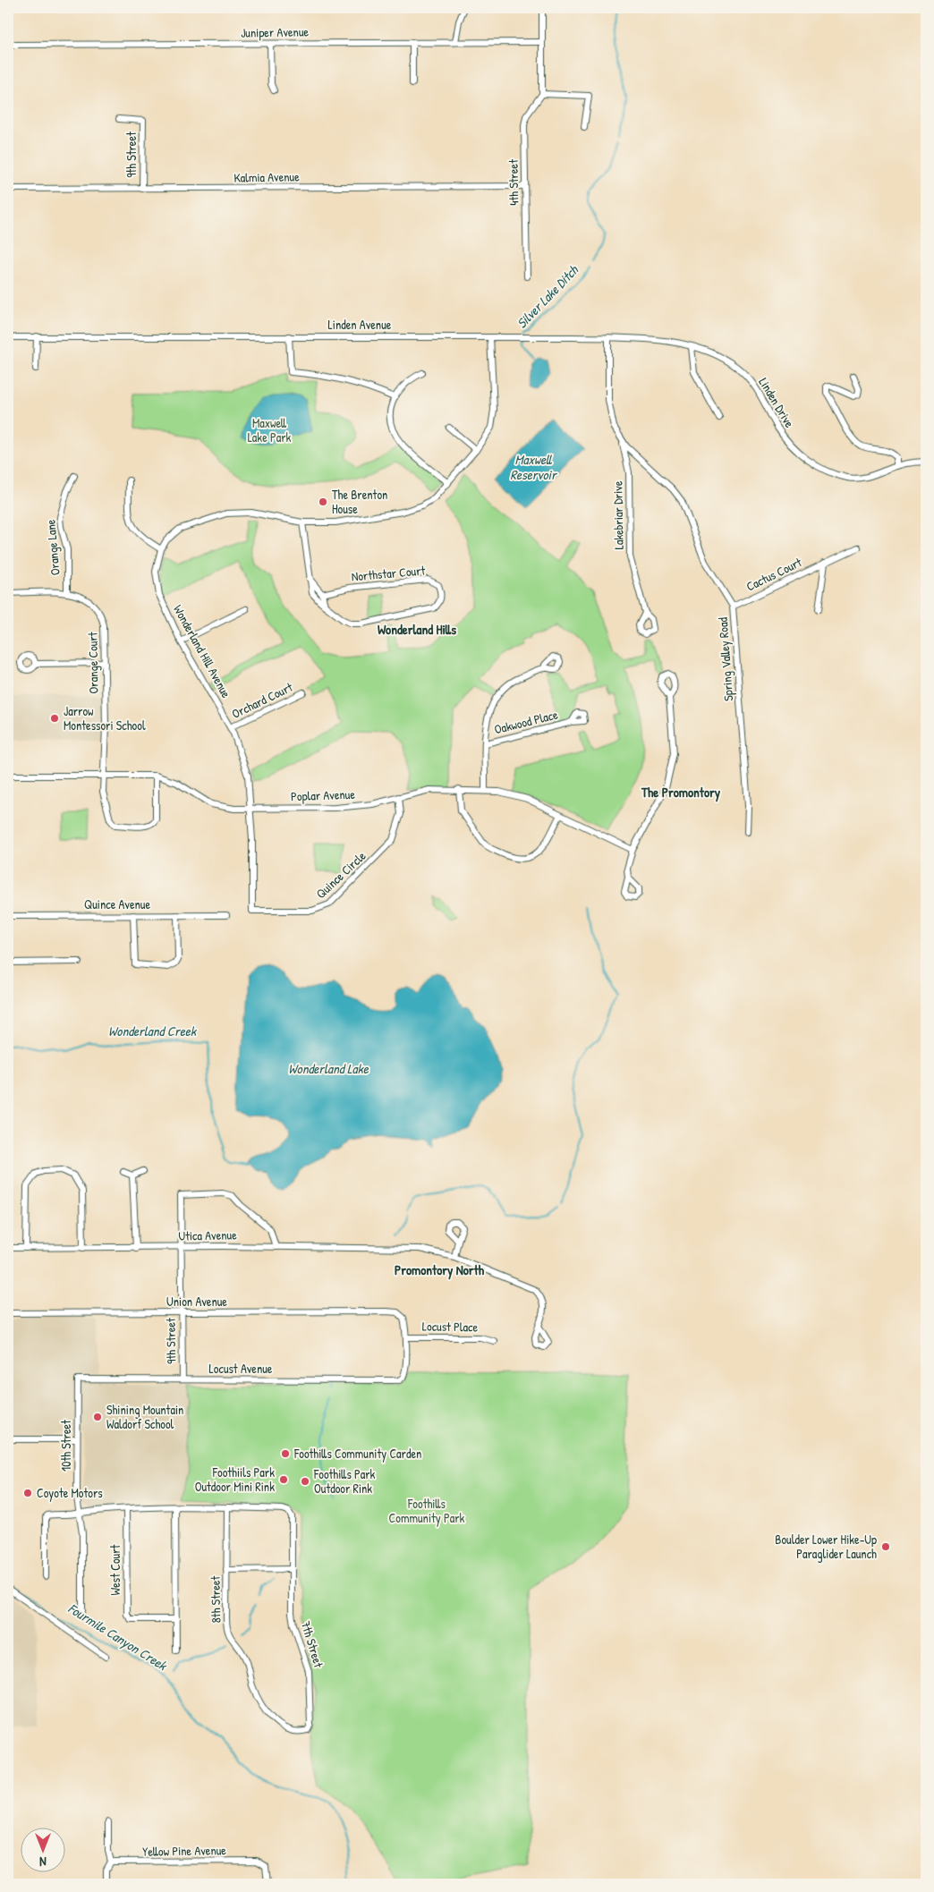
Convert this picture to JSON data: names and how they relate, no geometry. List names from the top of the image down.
{
  "streets": {
    "street": [
      "Juniper Avenue",
      "9th Street",
      "Kalmia Avenue",
      "4th Street",
      "Linden Avenue",
      "Linden Drive",
      "Lakebriar Drive",
      "Orange Lane",
      "Northstar Court",
      "Cactus Court",
      "Wonderland Hill Avenue",
      "Spring Valley Road",
      "Orange Court",
      "Orchard Court",
      "Oakwood Place",
      "Poplar Avenue",
      "Quince Circle",
      "Quince Avenue",
      "Utica Avenue",
      "Union Avenue",
      "Locust Place",
      "Locust Avenue",
      "10th Street",
      "West Court",
      "8th Street",
      "7th Street",
      "Yellow Pine Avenue"
    ]
  },
  "crossings": [
    ["9th Street", "Kalmia Avenue"],
    ["9th Street", "Utica Avenue"],
    ["9th Street", "Union Avenue"],
    ["9th Street", "Locust Avenue"],
    ["Kalmia Avenue", "4th Street"],
    ["Linden Avenue", "Linden Drive"],
    ["Linden Avenue", "Wonderland Hill Avenue"],
    ["Linden Avenue", "Spring Valley Road"],
    ["Lakebriar Drive", "Spring Valley Road"],
    ["Orange Lane", "Orange Court"],
    ["Northstar Court", "Wonderland Hill Avenue"],
    ["Cactus Court", "Spring Valley Road"],
    ["Wonderland Hill Avenue", "Orchard Court"],
    ["Wonderland Hill Avenue", "Poplar Avenue"],
    ["Wonderland Hill Avenue", "Quince Circle"],
    ["Orange Court", "Poplar Avenue"],
    ["Poplar Avenue", "Quince Circle"],
    ["Union Avenue", "Locust Place"],
    ["Union Avenue", "Locust Avenue"],
    ["Locust Place", "Locust Avenue"],
    ["Locust Avenue", "10th Street"],
    ["8th Street", "7th Street"]
  ],
  "districts": ["Wonderland Hills", "The Promontory", "Promontory North"],
  "water": [
    "Silver Lake Ditch",
    "Maxwell Reservoir",
    "Wonderland Creek",
    "Wonderland Lake",
    "Fourmile Canyon Creek"
  ],
  "parks": ["Maxwell Lake Park", "Foothills Community Park"],
  "places": [
    "The Brenton House",
    "Jarrow Montessori School",
    "Shining Mountain Waldorf School",
    "Foothills Community Carden",
    "Foothiils Park Outdoor Mini Rink",
    "Foothills Park Outdoor Rink",
    "Coyote Motors",
    "Boulder Lower Hike-Up Paraglider Launch"
  ],
  "north": "bottom"
}
